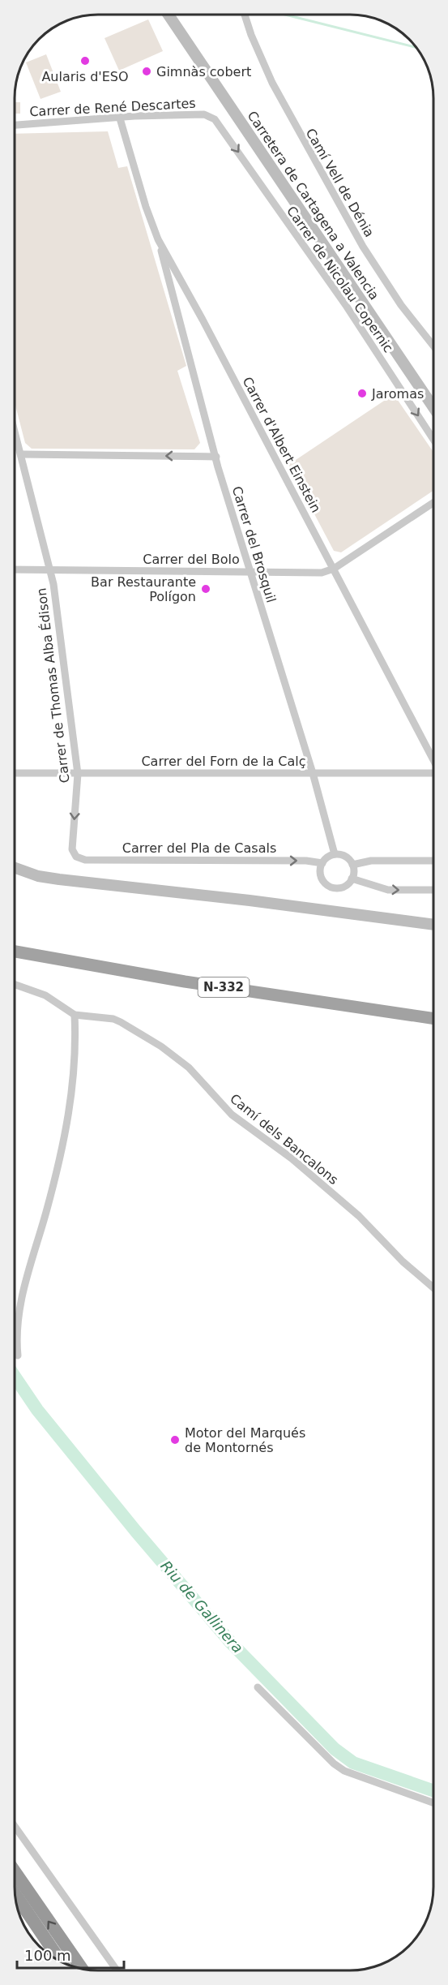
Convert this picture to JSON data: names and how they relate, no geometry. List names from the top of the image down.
{
  "streets": {
    "highway": ["N-332"],
    "main road": ["Carretera de Cartagena a Valencia"],
    "street": [
      "Carrer de René Descartes",
      "Camí Vell de Dénia",
      "Carrer de Nicolau Copernic",
      "Carrer d'Albert Einstein",
      "Carrer del Brosquil",
      "Carrer del Bolo",
      "Carrer de Thomas Alba Édison",
      "Carrer del Forn de la Calç",
      "Carrer del Pla de Casals",
      "Camí dels Bancalons"
    ]
  },
  "crossings": [
    ["Carrer de René Descartes", "Carrer de Nicolau Copernic"],
    ["Carrer de René Descartes", "Carrer d'Albert Einstein"],
    ["Carrer d'Albert Einstein", "Carrer del Brosquil"],
    ["Carrer d'Albert Einstein", "Carrer del Bolo"],
    ["Carrer del Brosquil", "Carrer del Bolo"],
    ["Carrer del Brosquil", "Carrer del Forn de la Calç"],
    ["Carrer del Brosquil", "Carrer del Pla de Casals"],
    ["Carrer del Bolo", "Carrer de Thomas Alba Édison"],
    ["Carrer de Thomas Alba Édison", "Carrer del Forn de la Calç"],
    ["Carrer de Thomas Alba Édison", "Carrer del Pla de Casals"]
  ],
  "one_way": ["Carrer de Nicolau Copernic", "Carrer del Pla de Casals"],
  "water": ["Riu de Gallinera"],
  "places": [
    "Aularis d'ESO",
    "Gimnàs cobert",
    "Jaromas",
    "Bar Restaurante Polígon",
    "Motor del Marqués de Montornés"
  ],
  "scale_bar": "100 m"
}
